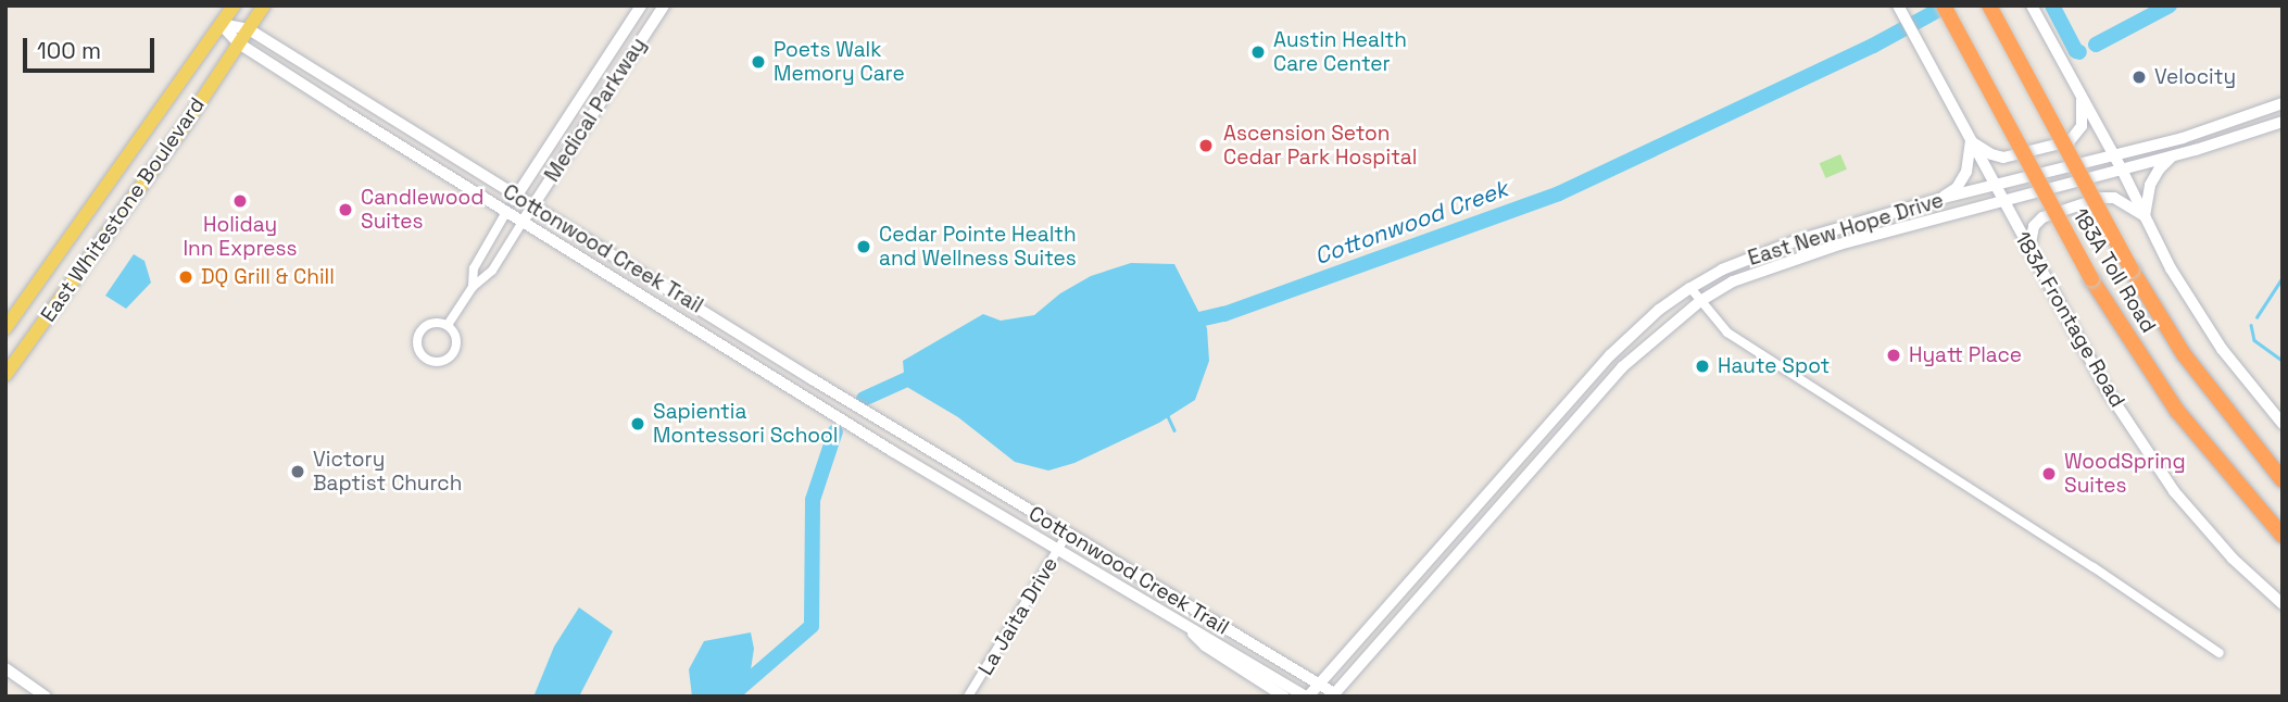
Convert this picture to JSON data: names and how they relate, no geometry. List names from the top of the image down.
{
  "streets": {
    "highway": ["183A Toll Road"],
    "main road": ["East Whitestone Boulevard"],
    "street": [
      "Medical Parkway",
      "East New Hope Drive",
      "Cottonwood Creek Trail",
      "183A Frontage Road",
      "La Jaita Drive"
    ]
  },
  "crossings": [
    ["Medical Parkway", "Cottonwood Creek Trail"],
    ["East Whitestone Boulevard", "Cottonwood Creek Trail"],
    ["East New Hope Drive", "Cottonwood Creek Trail"],
    ["East New Hope Drive", "183A Frontage Road"],
    ["Cottonwood Creek Trail", "La Jaita Drive"]
  ],
  "water": ["Cottonwood Creek"],
  "places": [
    "Austin Health Care Center",
    "Poets Walk Memory Care",
    "Velocity",
    "Ascension Seton Cedar Park Hospital",
    "Holiday Inn Express",
    "Candlewood Suites",
    "Cedar Pointe Health and Wellness Suites",
    "DQ Grill & Chill",
    "Hyatt Place",
    "Haute Spot",
    "Sapientia Montessori School",
    "Victory Baptist Church",
    "WoodSpring Suites"
  ],
  "scale_bar": "100 m"
}
